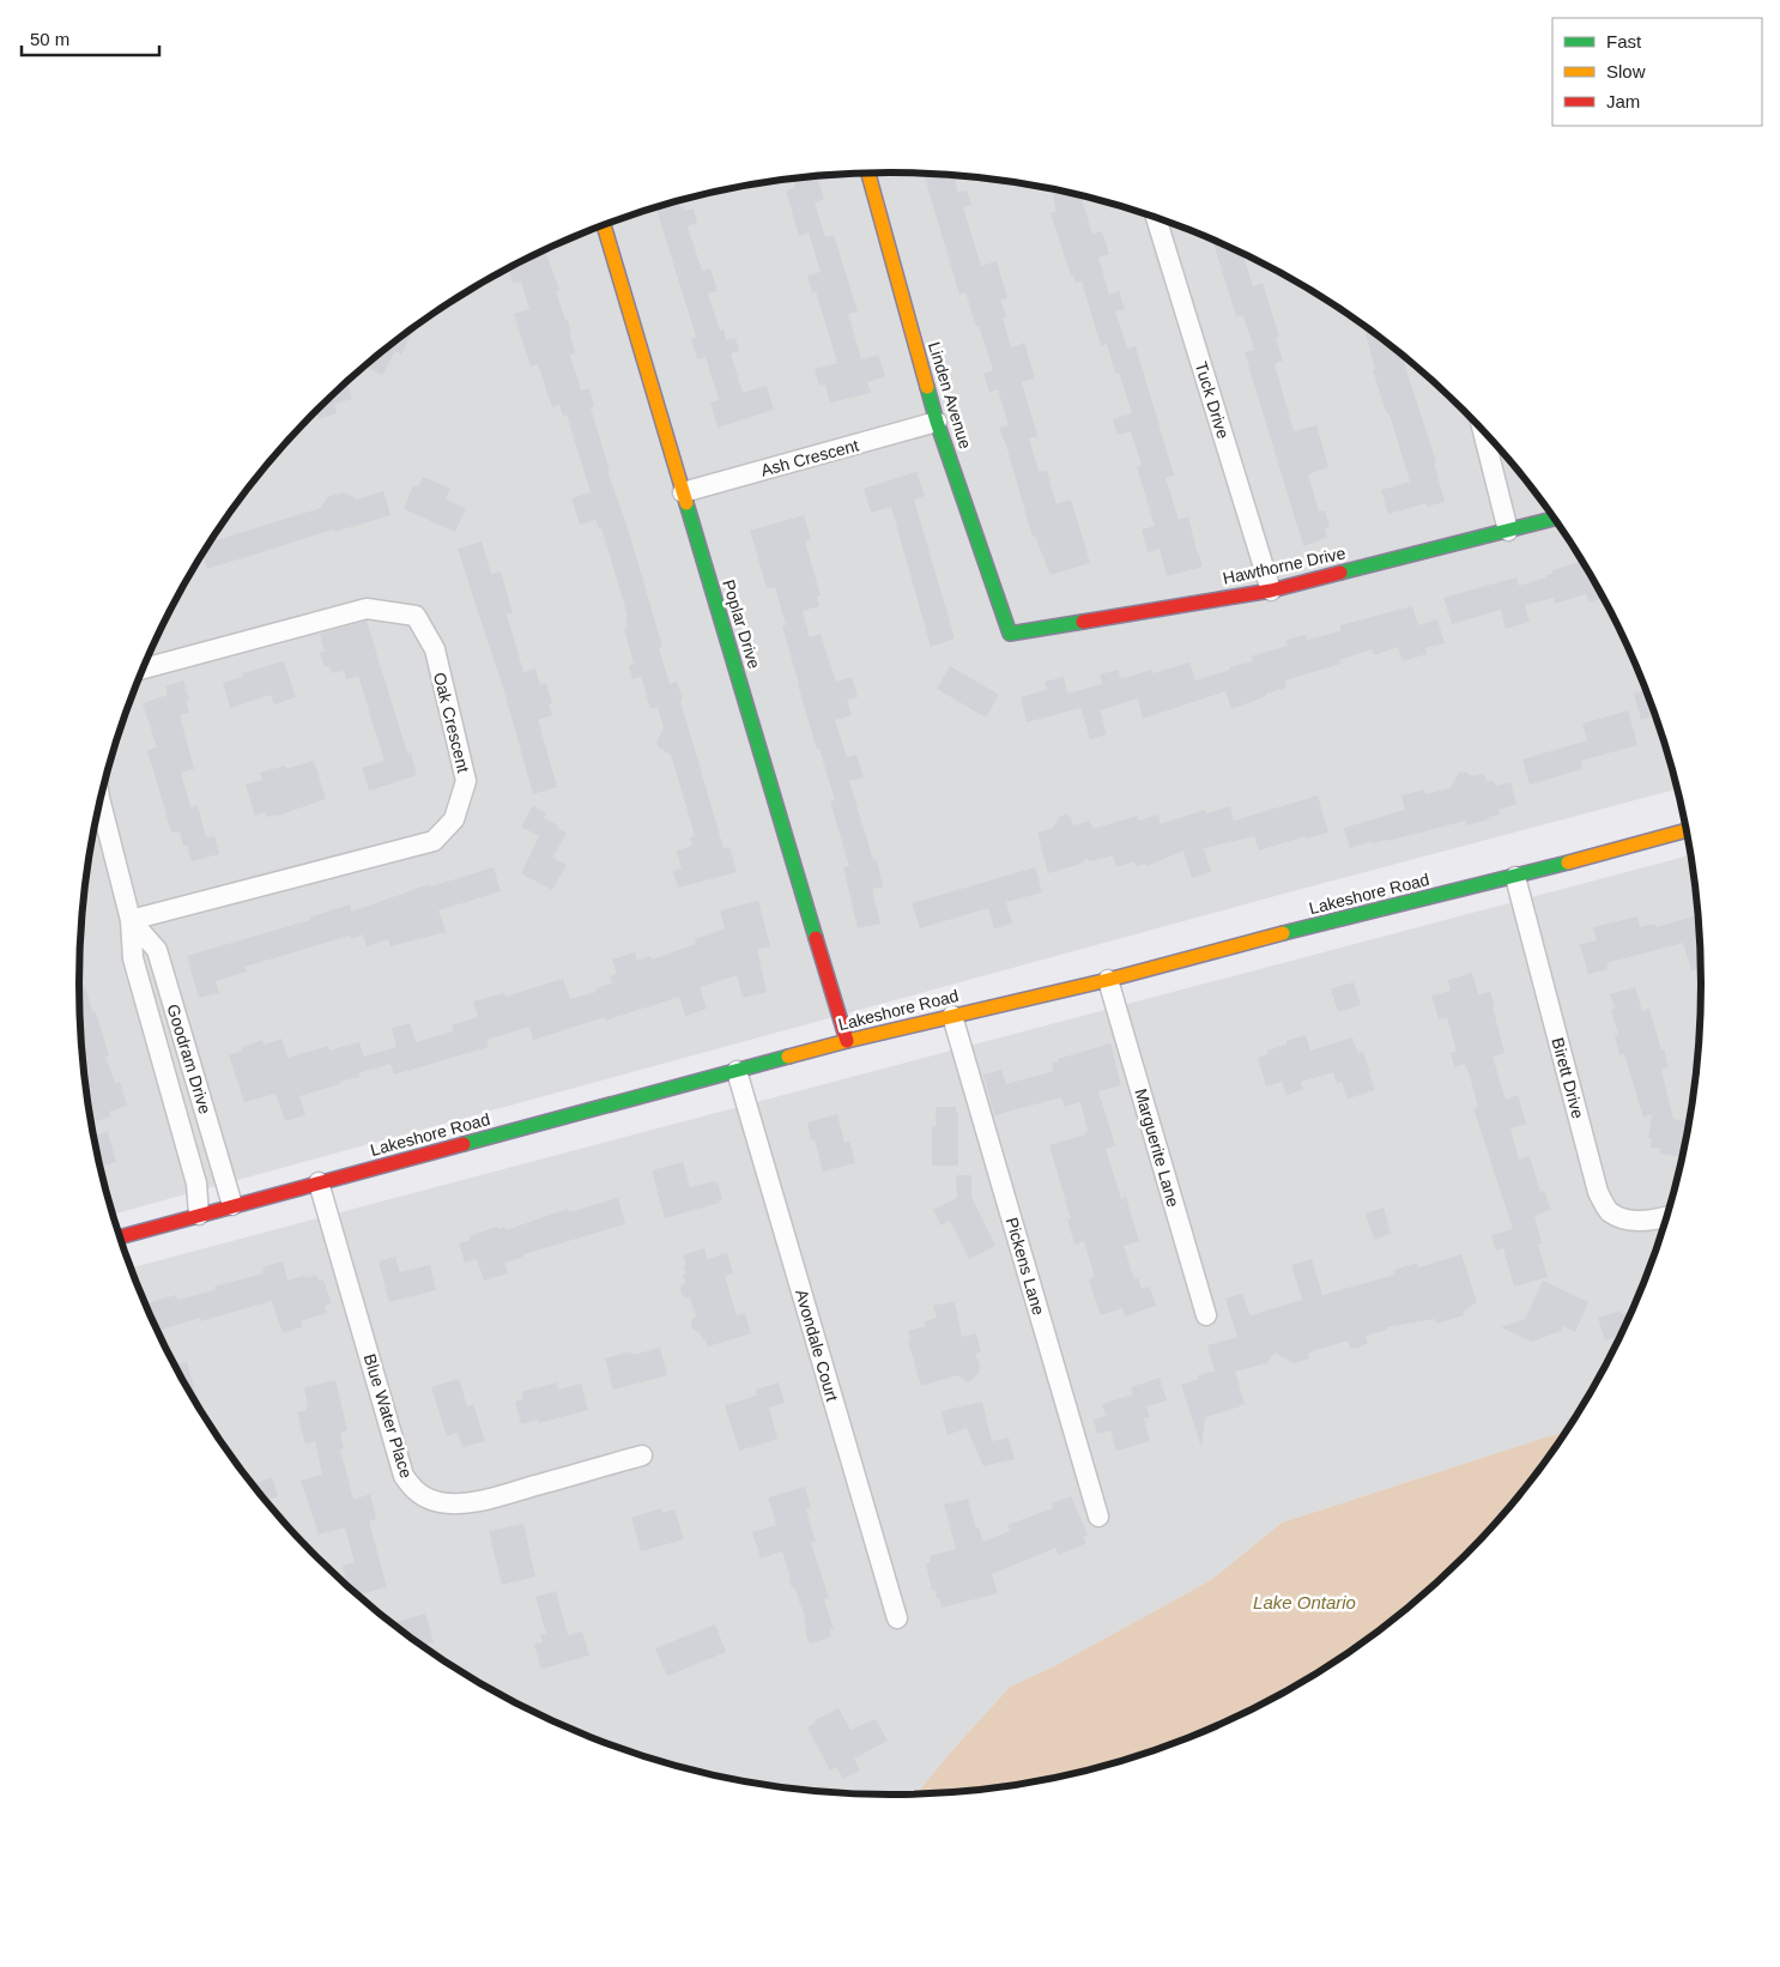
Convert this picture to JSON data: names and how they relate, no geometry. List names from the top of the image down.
{
  "streets": {
    "street": [
      "Linden Avenue",
      "Tuck Drive",
      "Ash Crescent",
      "Hawthorne Drive",
      "Poplar Drive",
      "Oak Crescent",
      "Lakeshore Road",
      "Goodram Drive",
      "Birett Drive",
      "Marguerite Lane",
      "Pickens Lane",
      "Avondale Court",
      "Blue Water Place"
    ]
  },
  "crossings": [
    ["Linden Avenue", "Ash Crescent"],
    ["Linden Avenue", "Hawthorne Drive"],
    ["Tuck Drive", "Hawthorne Drive"],
    ["Ash Crescent", "Poplar Drive"],
    ["Poplar Drive", "Lakeshore Road"],
    ["Oak Crescent", "Goodram Drive"],
    ["Lakeshore Road", "Goodram Drive"],
    ["Lakeshore Road", "Birett Drive"],
    ["Lakeshore Road", "Marguerite Lane"],
    ["Lakeshore Road", "Pickens Lane"],
    ["Lakeshore Road", "Avondale Court"],
    ["Lakeshore Road", "Blue Water Place"]
  ],
  "water": ["Lake Ontario"],
  "legend": ["Fast", "Slow", "Jam"],
  "scale_bar": "50 m"
}
